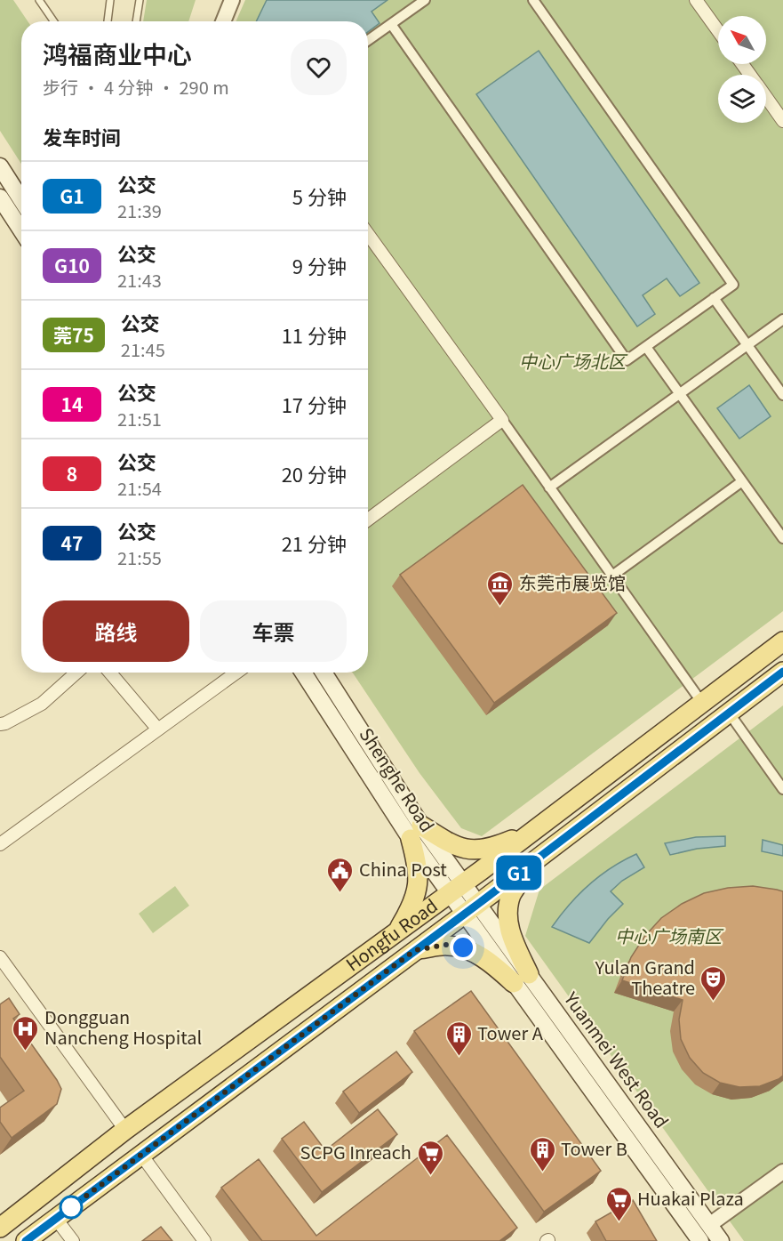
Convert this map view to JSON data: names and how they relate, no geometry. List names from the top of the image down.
{
  "streets": {
    "main road": ["Shenghe Road", "Hongfu Road", "Yuanmei West Road"]
  },
  "crossings": [
    ["Shenghe Road", "Hongfu Road"],
    ["Shenghe Road", "Yuanmei West Road"],
    ["Hongfu Road", "Yuanmei West Road"]
  ],
  "parks": ["中心广场北区", "中心广场南区"],
  "places": {
    "museum": ["东莞市展览馆"],
    "public building": ["China Post"],
    "theatre": ["Yulan Grand Theatre"],
    "hospital": ["Dongguan Nancheng Hospital"],
    "building": ["Tower A", "Tower B"],
    "supermarket": ["SCPG Inreach", "Huakai Plaza"]
  },
  "lines": ["bus line G1"],
  "north": "top left",
  "page": {
    "on_map": "G1",
    "heading": [
      ["鸿福商业中心", "步行 · 4 分钟 · 290 m"],
      "发车时间"
    ],
    "list": [
      {
        "mark": "G1",
        "name": "公交",
        "note": "21:39",
        "value": "5 分钟"
      },
      {
        "mark": "G10",
        "name": "公交",
        "note": "21:43",
        "value": "9 分钟"
      },
      {
        "mark": "莞75",
        "name": "公交",
        "note": "21:45",
        "value": "11 分钟"
      },
      {
        "mark": "14",
        "name": "公交",
        "note": "21:51",
        "value": "17 分钟"
      },
      {
        "mark": "8",
        "name": "公交",
        "note": "21:54",
        "value": "20 分钟"
      },
      {
        "mark": "47",
        "name": "公交",
        "note": "21:55",
        "value": "21 分钟"
      }
    ],
    "buttons": ["路线", "车票"]
  }
}
